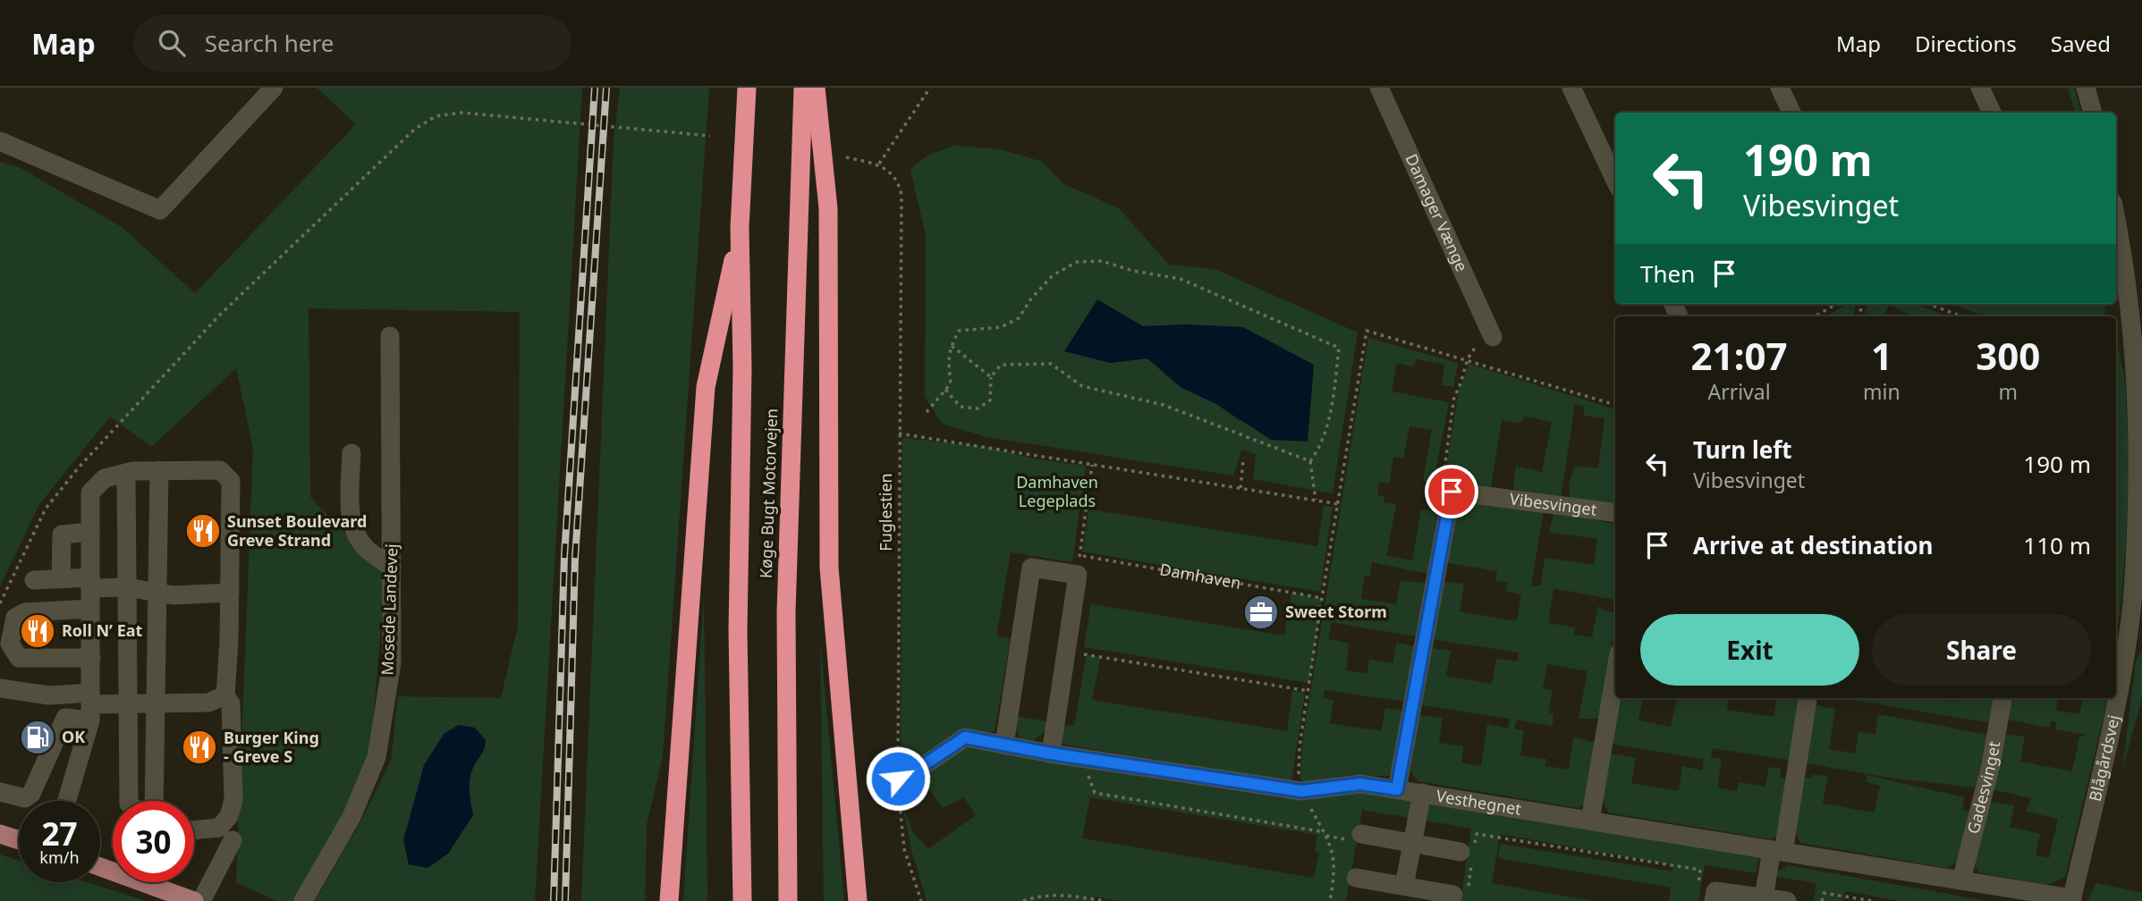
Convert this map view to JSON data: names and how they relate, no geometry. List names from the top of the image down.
{
  "streets": {
    "highway": ["Køge Bugt Motorvejen"],
    "street": [
      "Damager Vænge",
      "Vibesvinget",
      "Mosede Landevej",
      "Blågårdsvej",
      "Gadesvinget",
      "Vesthegnet"
    ],
    "path": ["Fuglestien", "Damhaven"]
  },
  "crossings": [
    ["Fuglestien", "Vesthegnet"],
    ["Blågårdsvej", "Vesthegnet"],
    ["Gadesvinget", "Vesthegnet"]
  ],
  "parks": ["Damhaven Legeplads"],
  "places": {
    "restaurant": ["Sunset Boulevard Greve Strand", "Roll N’ Eat", "Burger King - Greve S"],
    "office": ["Sweet Storm"],
    "fuel station": ["OK"]
  },
  "page": {
    "header": "Map",
    "search": "Search here",
    "nav": ["Map", "Directions", "Saved"],
    "turn": ["190 m", "Vibesvinget"],
    "then": "Then",
    "eta": [
      "21:07",
      "Arrival",
      "1",
      "min",
      "300",
      "m"
    ],
    "list": [
      {
        "name": "Turn left",
        "note": "Vibesvinget",
        "value": "190 m"
      },
      {
        "name": "Arrive at destination",
        "value": "110 m"
      }
    ],
    "buttons": ["Exit", "Share"],
    "speed": "27 km/h",
    "limit": "30"
  }
}
